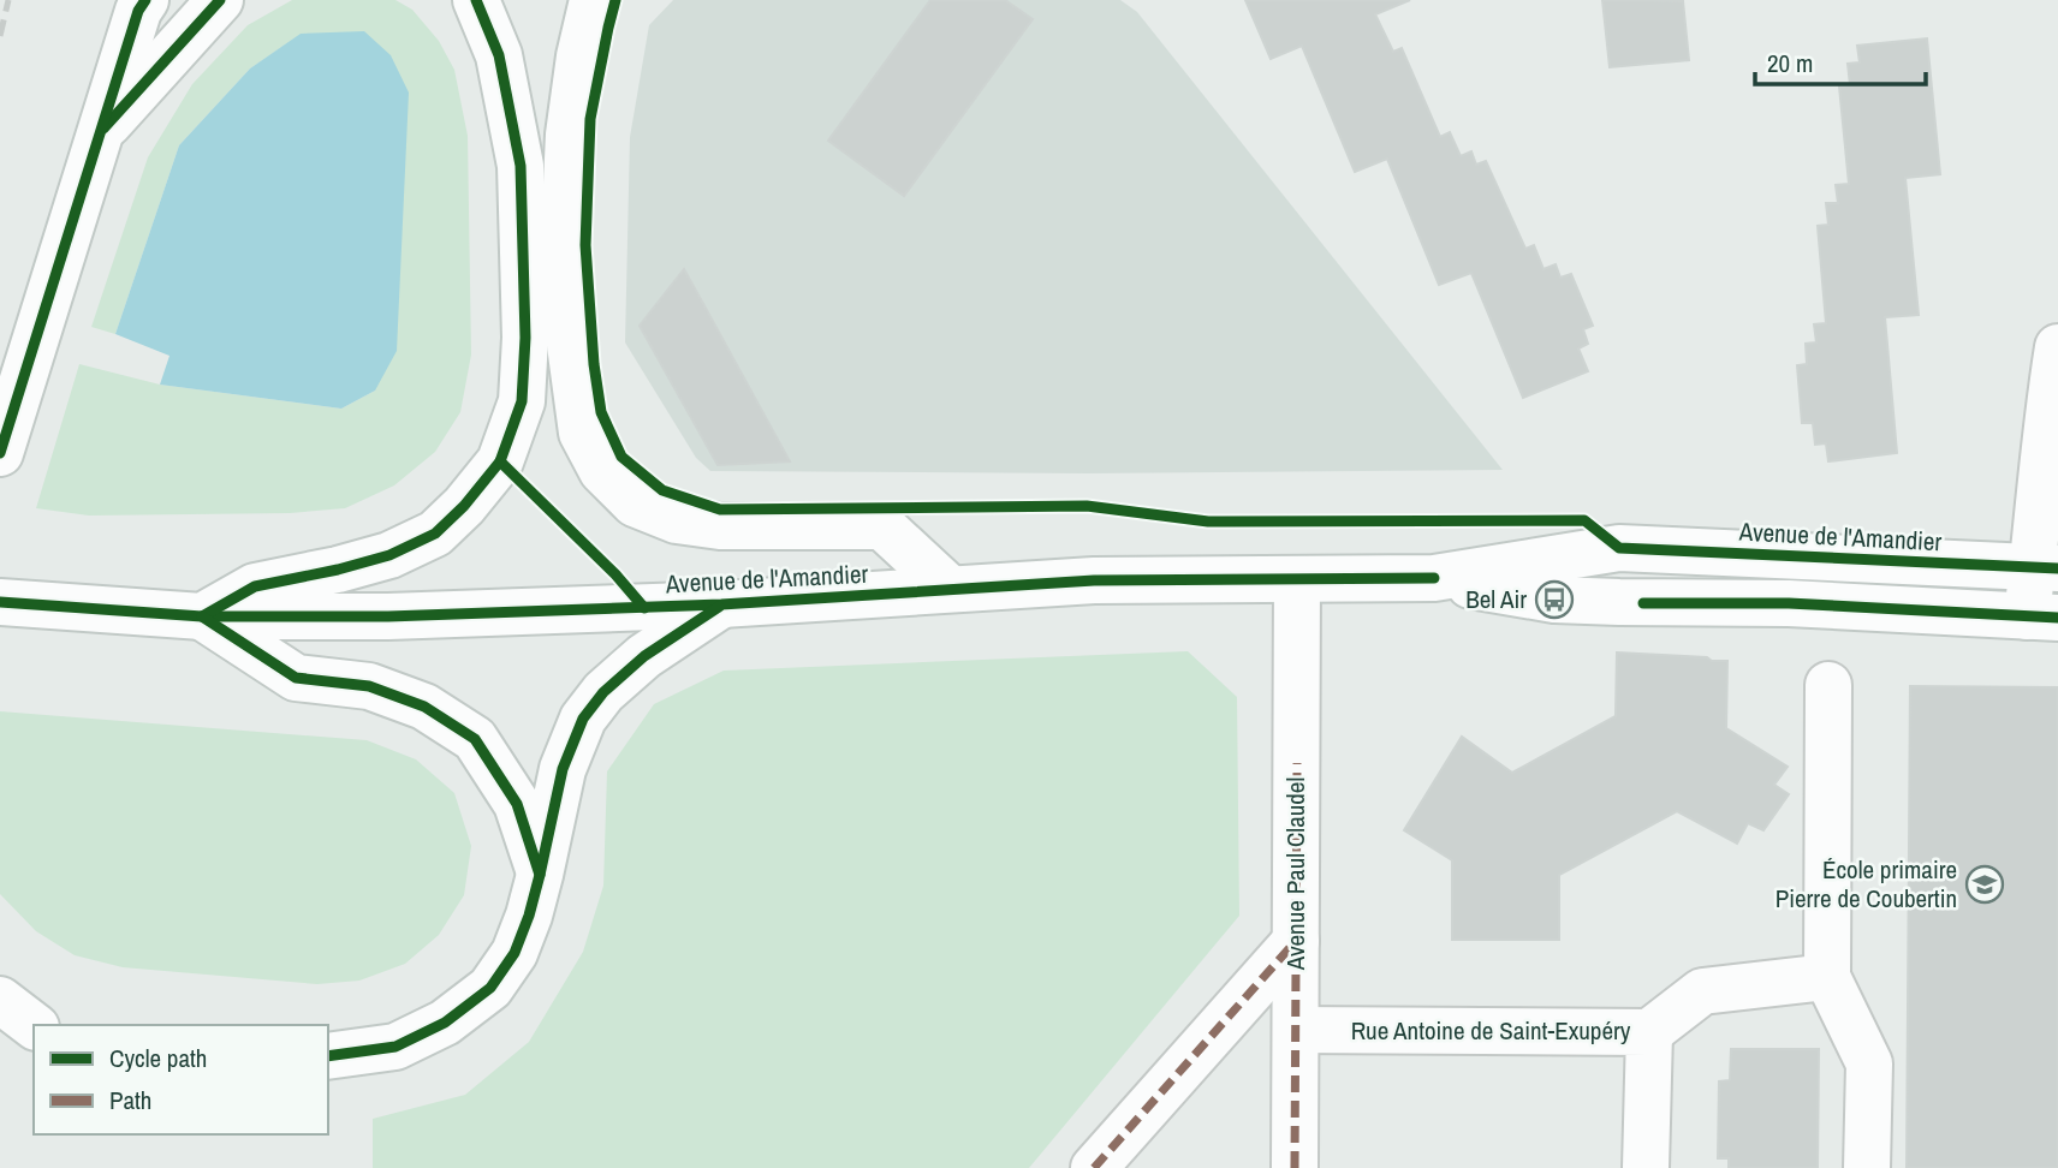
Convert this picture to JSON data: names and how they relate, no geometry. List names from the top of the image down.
{
  "streets": {
    "main road": ["Avenue de l'Amandier", "Avenue Paul Claudel", "Rue Antoine de Saint-Exupéry"]
  },
  "crossings": [
    ["Avenue de l'Amandier", "Avenue Paul Claudel"],
    ["Avenue Paul Claudel", "Rue Antoine de Saint-Exupéry"]
  ],
  "places": {
    "bus stop": ["Bel Air"],
    "school or university": ["École primaire Pierre de Coubertin"]
  },
  "legend": ["Cycle path", "Path"],
  "scale_bar": "20 m"
}
